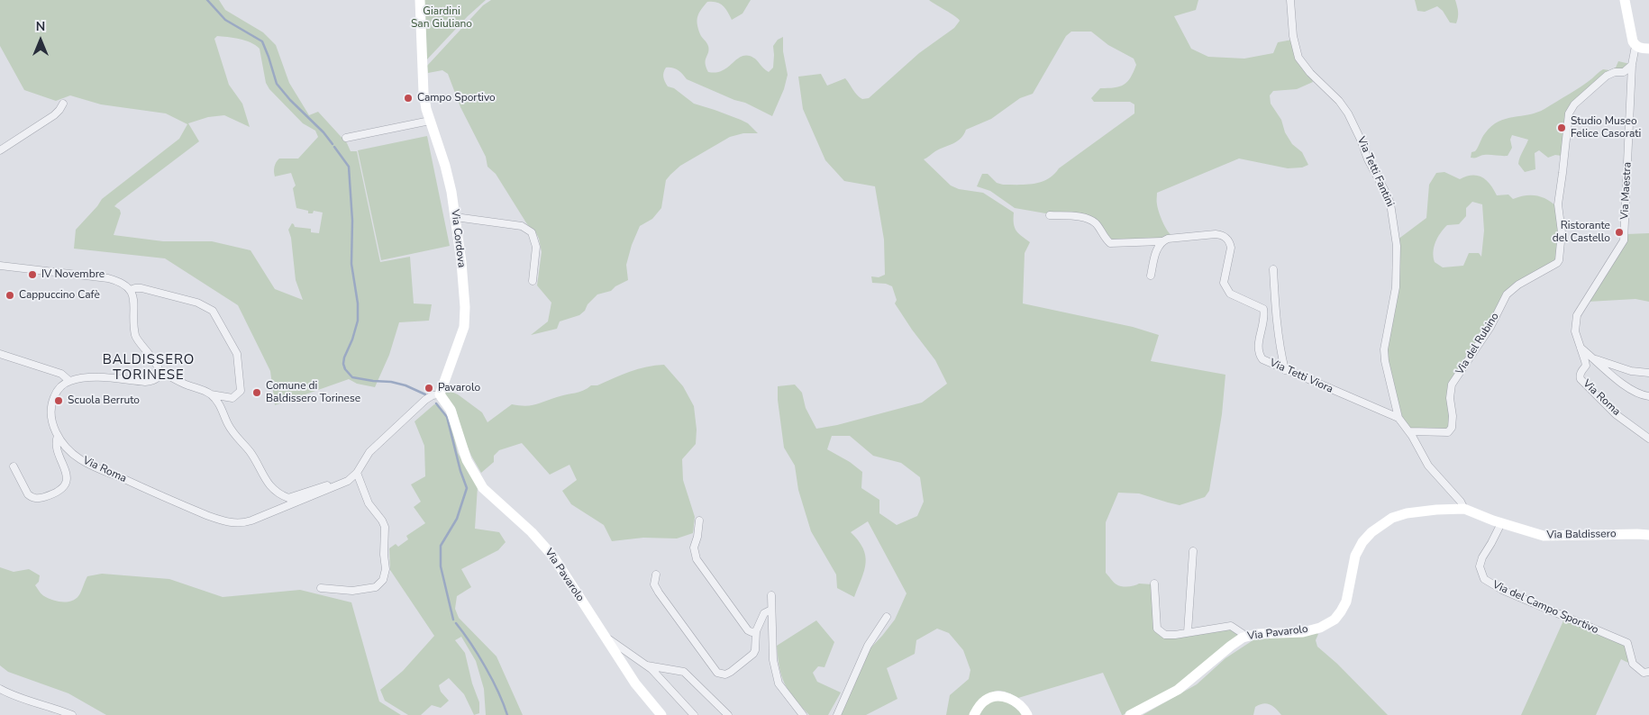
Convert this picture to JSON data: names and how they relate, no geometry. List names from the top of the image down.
{
  "streets": {
    "street": [
      "Via Tetti Fantini",
      "Via Maestra",
      "Via Cordova",
      "Via del Rubino",
      "Via Tetti Viora",
      "Via Roma",
      "Via Baldissero",
      "Via Pavarolo",
      "Via del Campo Sportivo"
    ]
  },
  "crossings": [
    ["Via Tetti Fantini", "Via Tetti Viora"],
    ["Via Maestra", "Via del Rubino"],
    ["Via Maestra", "Via Roma"],
    ["Via Cordova", "Via Roma"],
    ["Via Cordova", "Via Pavarolo"],
    ["Via Roma", "Via Pavarolo"],
    ["Via Baldissero", "Via Pavarolo"],
    ["Via Baldissero", "Via del Campo Sportivo"]
  ],
  "districts": ["BALDISSERO TORINESE"],
  "parks": ["Giardini San Giuliano"],
  "places": [
    "Campo Sportivo",
    "Studio Museo Felice Casorati",
    "Ristorante del Castello",
    "IV Novembre",
    "Cappuccino Cafè",
    "Pavarolo",
    "Comune di Baldissero Torinese",
    "Scuola Berruto"
  ],
  "north": "top"
}
